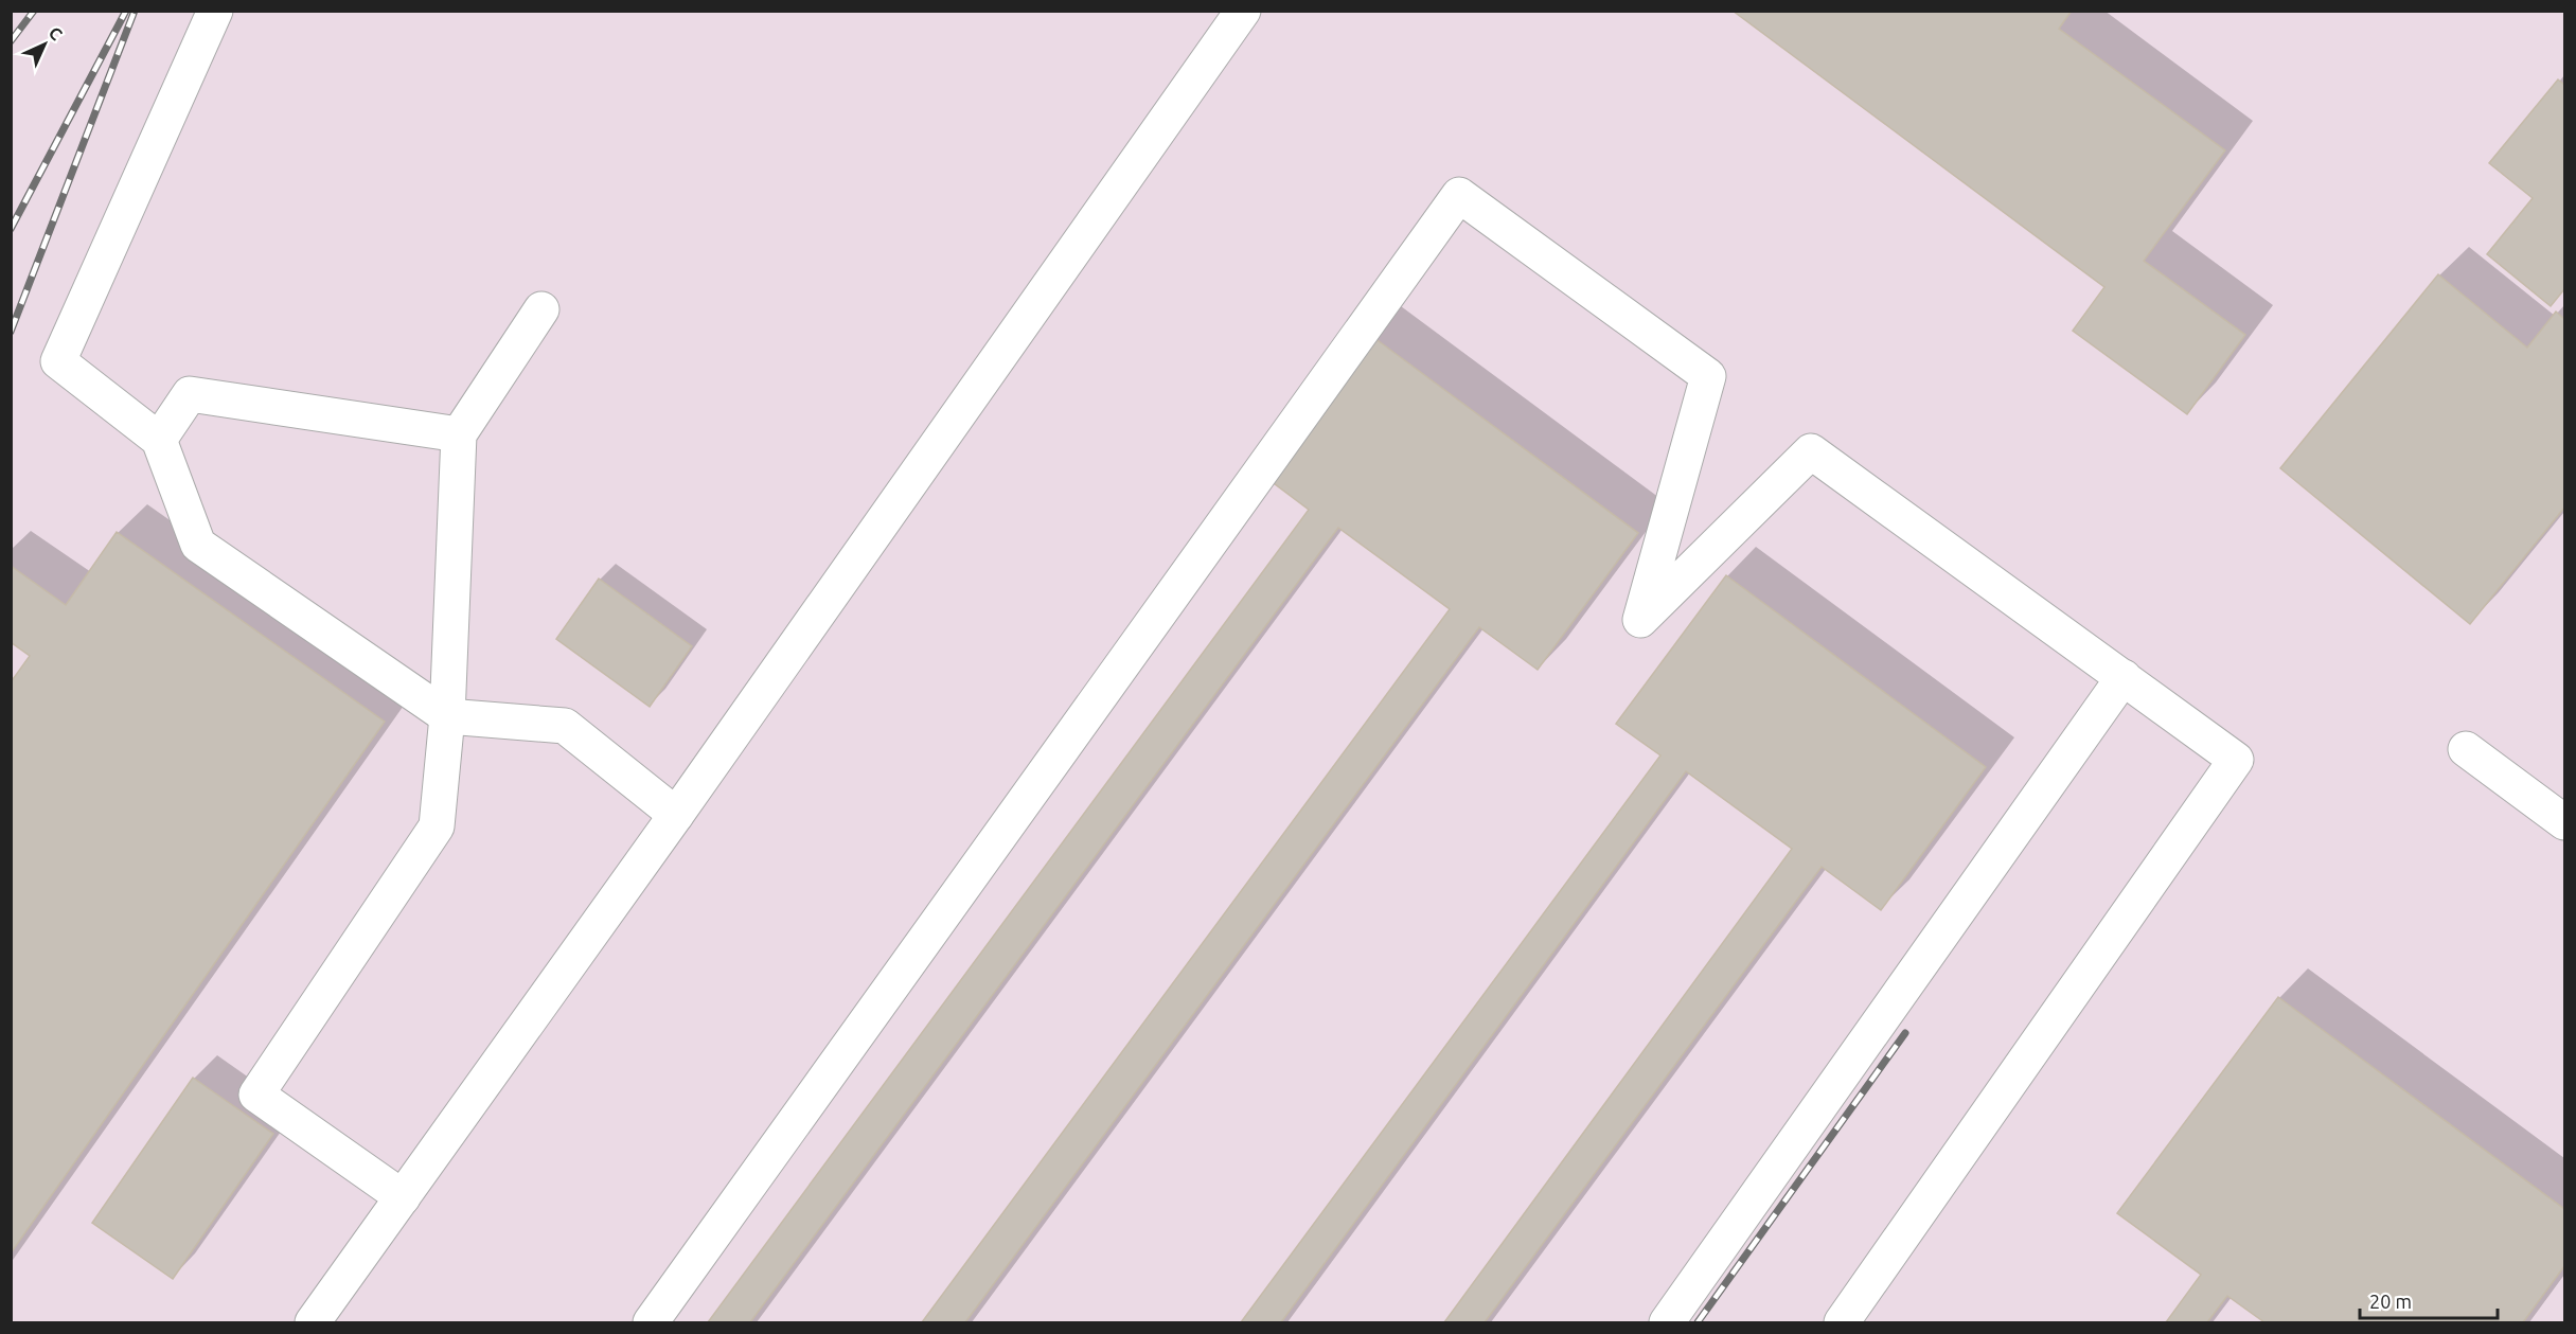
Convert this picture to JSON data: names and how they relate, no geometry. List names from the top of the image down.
{
  "scale_bar": "20 m",
  "north": "top right"
}
